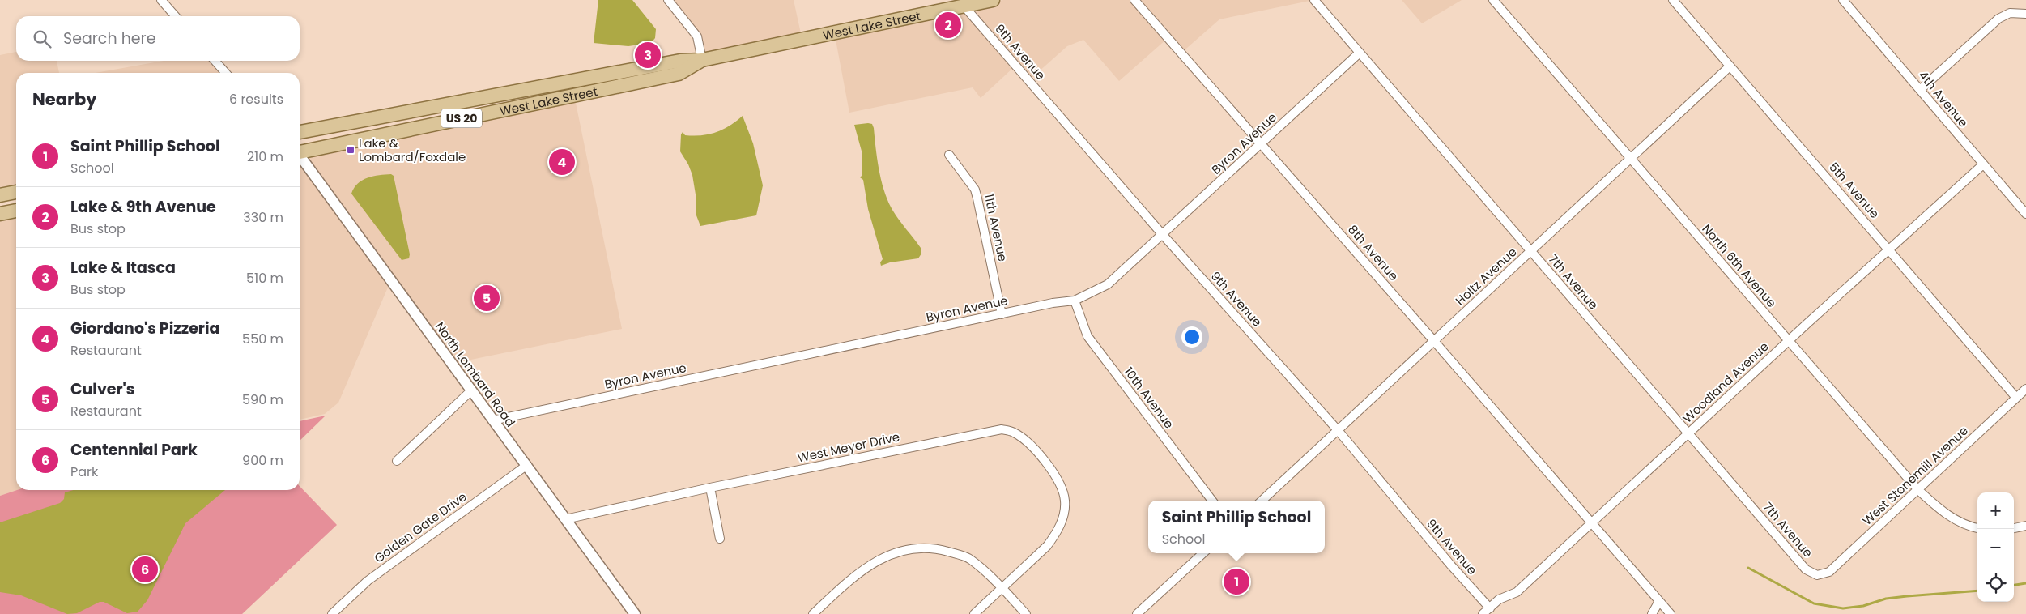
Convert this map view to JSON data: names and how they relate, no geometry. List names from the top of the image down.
{
  "streets": {
    "main road": ["West Lake Street", "US 20"],
    "street": [
      "9th Avenue",
      "4th Avenue",
      "Byron Avenue",
      "5th Avenue",
      "11th Avenue",
      "8th Avenue",
      "North 6th Avenue",
      "Holtz Avenue",
      "7th Avenue",
      "North Lombard Road",
      "Woodland Avenue",
      "10th Avenue",
      "West Meyer Drive",
      "West Stonemill Avenue",
      "Golden Gate Drive"
    ]
  },
  "crossings": [
    ["West Lake Street", "9th Avenue"],
    ["9th Avenue", "Byron Avenue"],
    ["9th Avenue", "Holtz Avenue"],
    ["9th Avenue", "Woodland Avenue"],
    ["4th Avenue", "Woodland Avenue"],
    ["Byron Avenue", "11th Avenue"],
    ["Byron Avenue", "8th Avenue"],
    ["Byron Avenue", "7th Avenue"],
    ["Byron Avenue", "North Lombard Road"],
    ["Byron Avenue", "10th Avenue"],
    ["5th Avenue", "Holtz Avenue"],
    ["5th Avenue", "Woodland Avenue"],
    ["5th Avenue", "West Stonemill Avenue"],
    ["8th Avenue", "Holtz Avenue"],
    ["8th Avenue", "Woodland Avenue"],
    ["North 6th Avenue", "Holtz Avenue"],
    ["North 6th Avenue", "Woodland Avenue"],
    ["North 6th Avenue", "West Stonemill Avenue"],
    ["Holtz Avenue", "7th Avenue"],
    ["7th Avenue", "Woodland Avenue"],
    ["7th Avenue", "West Stonemill Avenue"],
    ["North Lombard Road", "West Meyer Drive"],
    ["North Lombard Road", "Golden Gate Drive"]
  ],
  "places": {
    "transit": ["Lake & Lombard/Foxdale"]
  },
  "page": {
    "pins": [
      "2",
      "3",
      "4",
      "5",
      "6",
      "1"
    ],
    "search": "Search here",
    "heading": ["Nearby", "6 results"],
    "list": [
      {
        "mark": "1",
        "name": "Saint Phillip School",
        "note": "School",
        "value": "210 m"
      },
      {
        "mark": "2",
        "name": "Lake & 9th Avenue",
        "note": "Bus stop",
        "value": "330 m"
      },
      {
        "mark": "3",
        "name": "Lake & Itasca",
        "note": "Bus stop",
        "value": "510 m"
      },
      {
        "mark": "4",
        "name": "Giordano's Pizzeria",
        "note": "Restaurant",
        "value": "550 m"
      },
      {
        "mark": "5",
        "name": "Culver's",
        "note": "Restaurant",
        "value": "590 m"
      },
      {
        "mark": "6",
        "name": "Centennial Park",
        "note": "Park",
        "value": "900 m"
      }
    ],
    "map_buttons": ["+", "−"],
    "popup": ["Saint Phillip School", "School"]
  }
}
